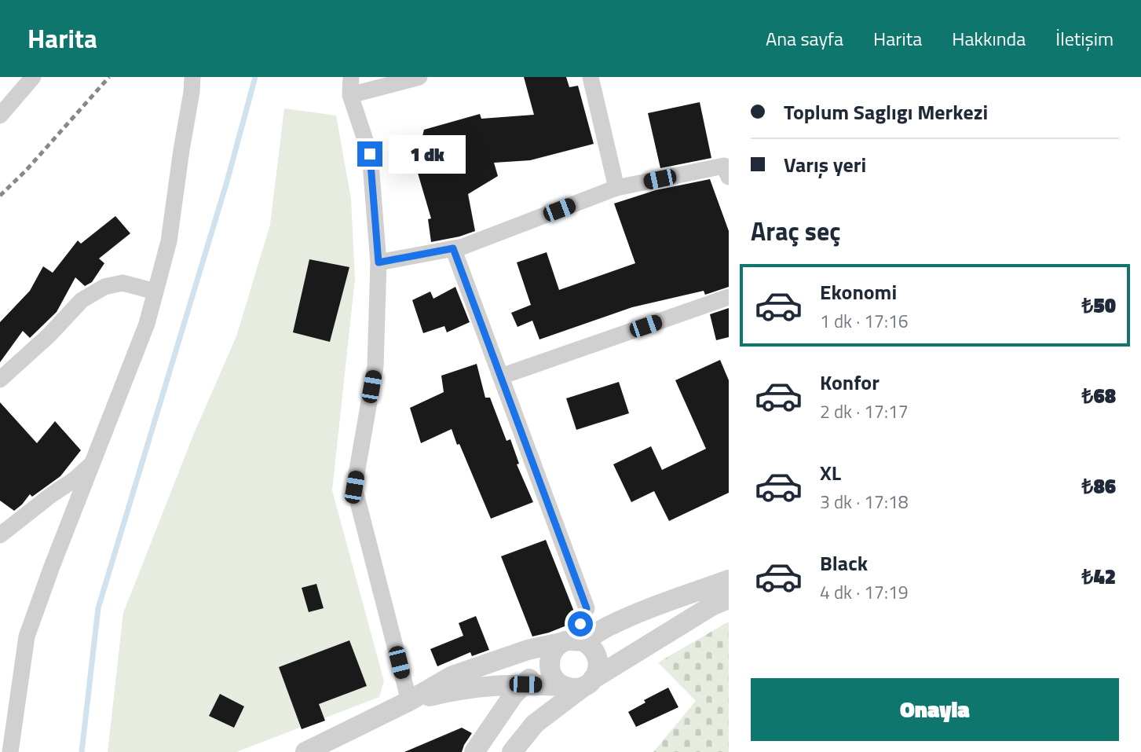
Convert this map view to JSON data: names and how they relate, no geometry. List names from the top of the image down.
{
  "page": {
    "header": "Harita",
    "nav": [
      "Ana sayfa",
      "Harita",
      "Hakkında",
      "İletişim"
    ],
    "banner": ["Toplum Saglıgı Merkezi", "Varış yeri"],
    "bubble": "1 dk",
    "heading": "Araç seç",
    "list": [
      {
        "name": "Ekonomi",
        "note": "1 dk · 17:16",
        "value": "₺50"
      },
      {
        "name": "Konfor",
        "note": "2 dk · 17:17",
        "value": "₺68"
      },
      {
        "name": "XL",
        "note": "3 dk · 17:18",
        "value": "₺86"
      },
      {
        "name": "Black",
        "note": "4 dk · 17:19",
        "value": "₺42"
      }
    ],
    "buttons": "Onayla"
  }
}
